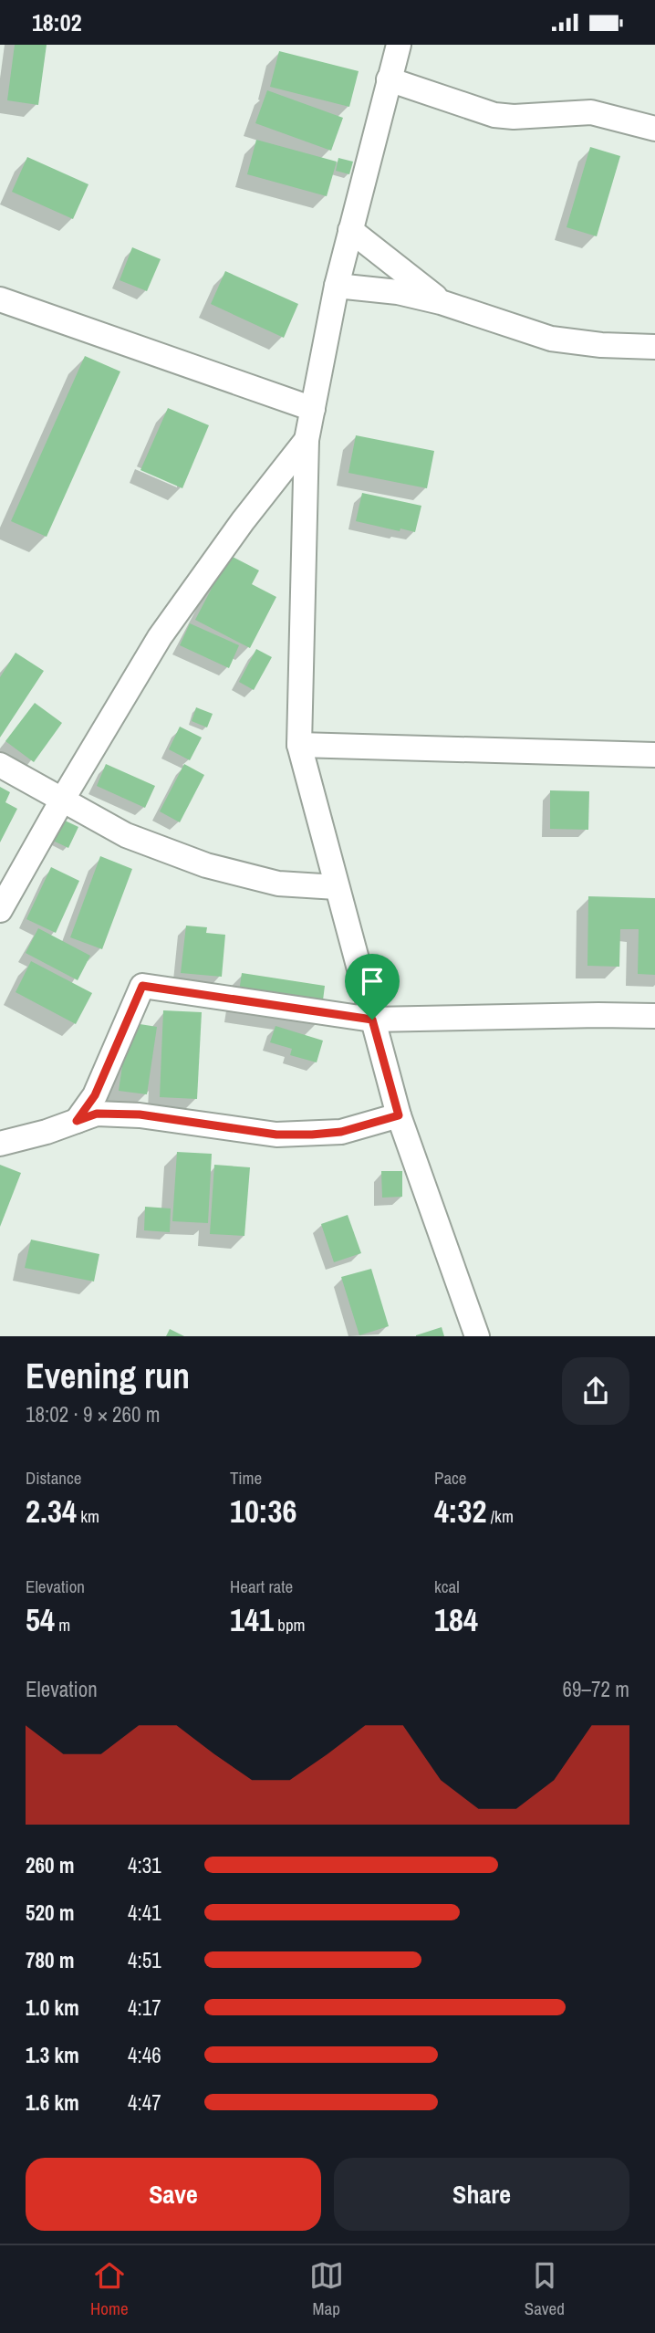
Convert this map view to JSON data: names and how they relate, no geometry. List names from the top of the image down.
{
  "page": {
    "status": "18:02",
    "heading": ["Evening run", "18:02 · 9 × 260 m"],
    "stats": [
      ["Distance", "2.34 km"],
      ["Time", "10:36"],
      ["Pace", "4:32 /km"],
      ["Elevation", "54 m"],
      ["Heart rate", "141 bpm"],
      ["kcal", "184"]
    ],
    "chart": ["Elevation", "69–72 m"],
    "list": [
      {
        "name": "260 m",
        "note": "4:31"
      },
      {
        "name": "520 m",
        "note": "4:41"
      },
      {
        "name": "780 m",
        "note": "4:51"
      },
      {
        "name": "1.0 km",
        "note": "4:17"
      },
      {
        "name": "1.3 km",
        "note": "4:46"
      },
      {
        "name": "1.6 km",
        "note": "4:47"
      }
    ],
    "buttons": ["Save", "Share"],
    "tabs": ["Home", "Map", "Saved"]
  }
}
